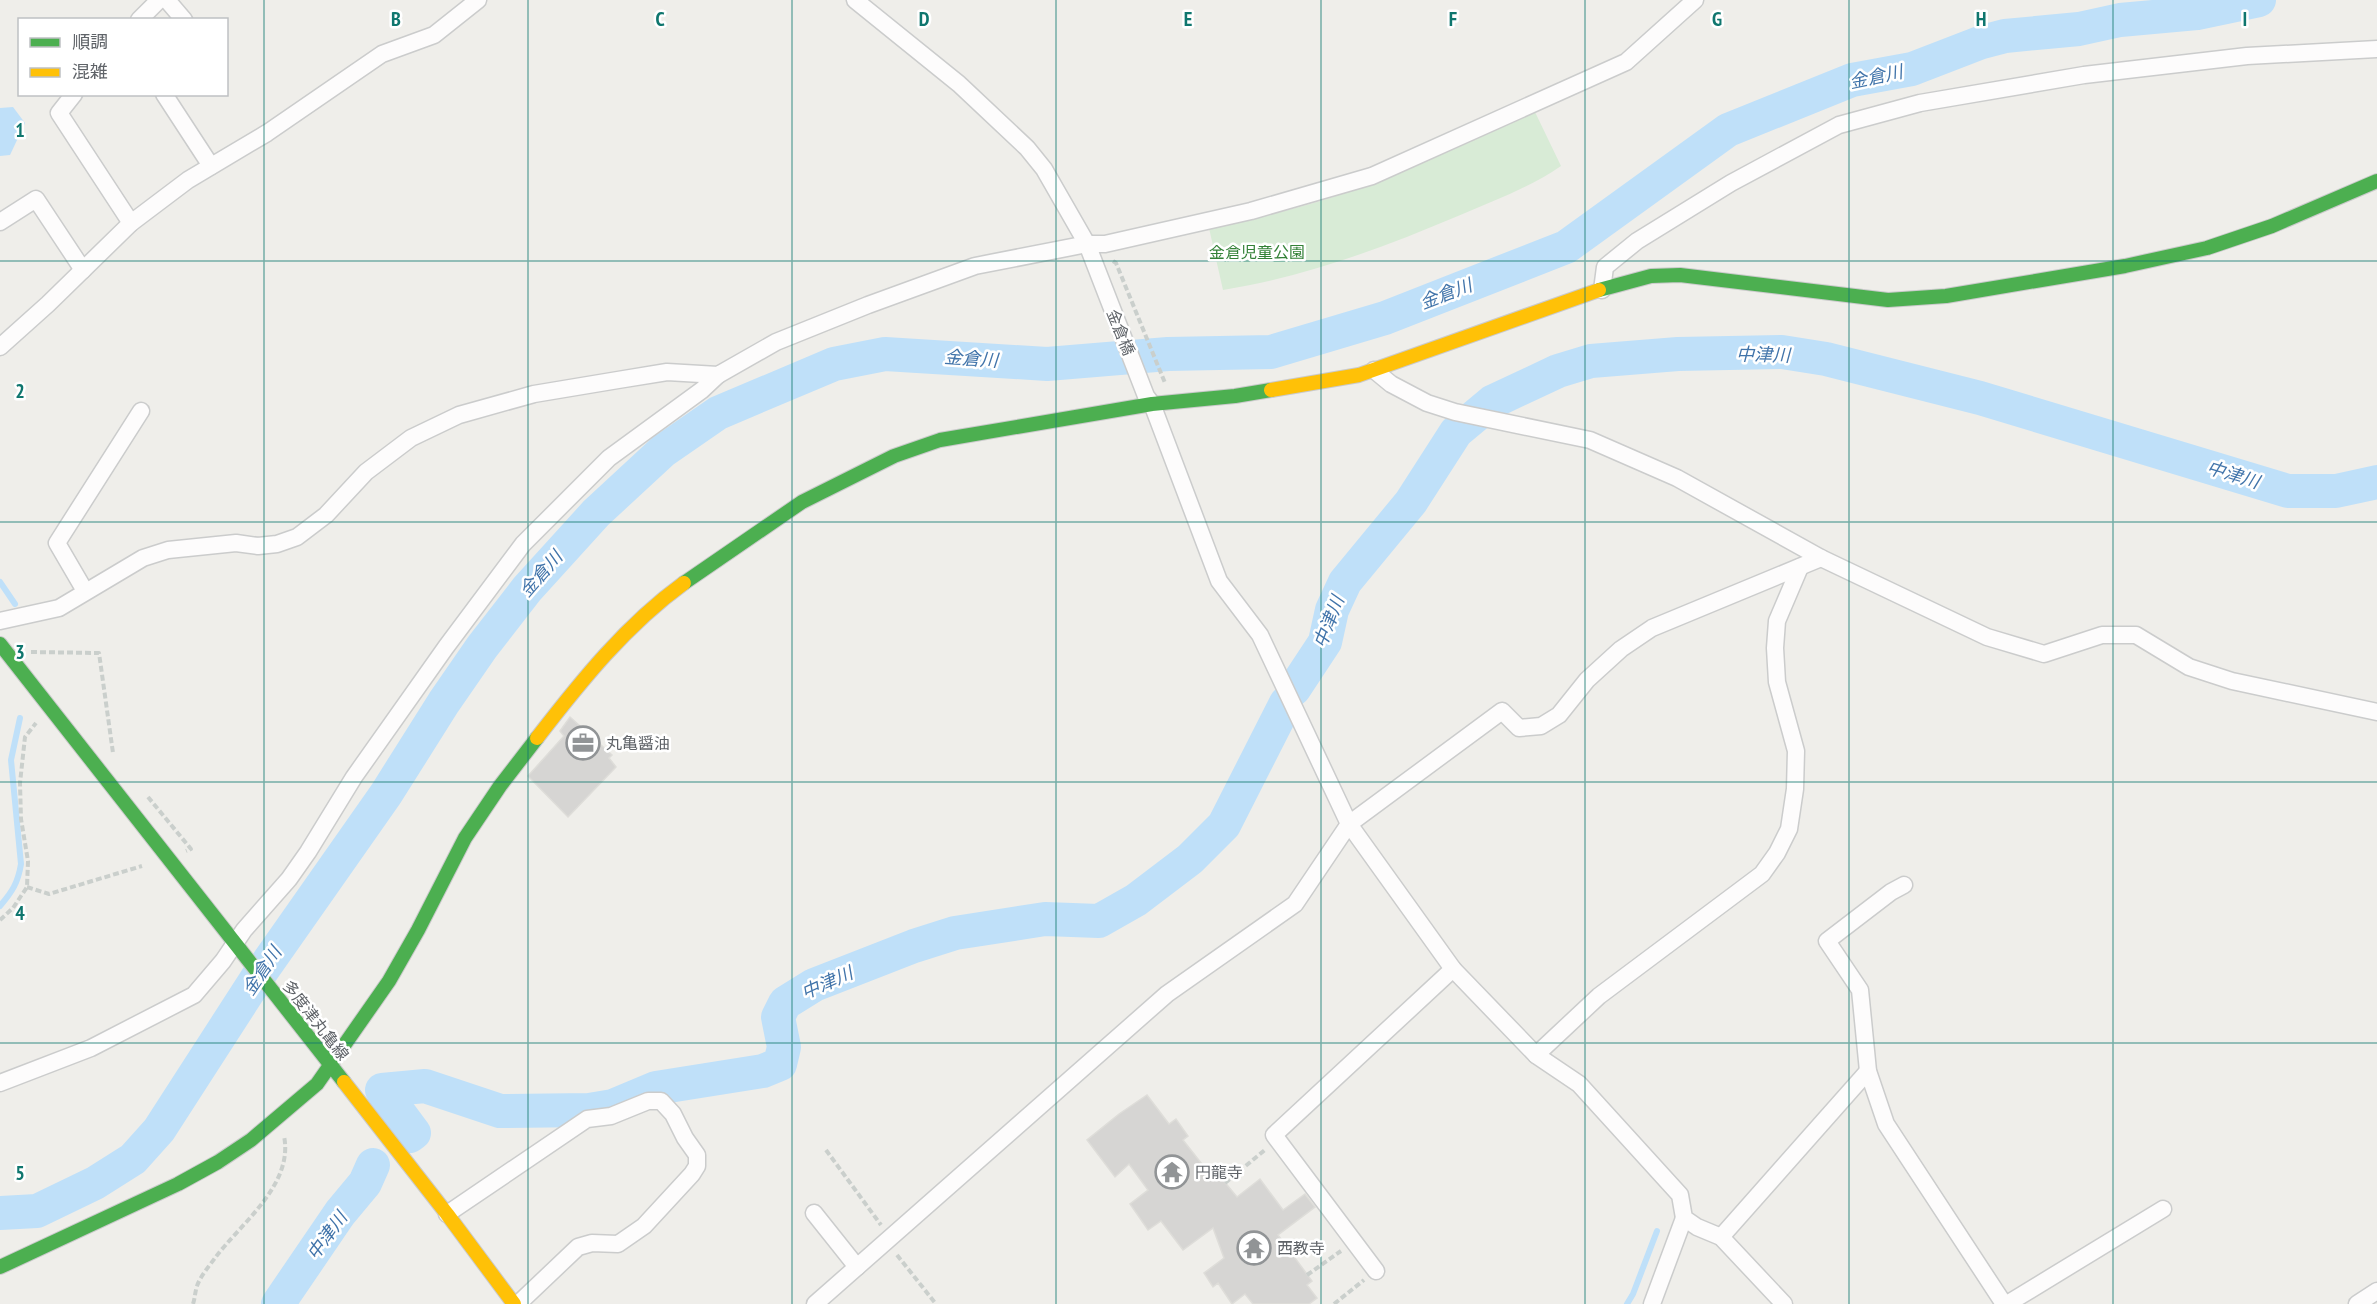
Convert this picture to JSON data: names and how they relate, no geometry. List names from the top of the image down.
{
  "streets": {
    "street": ["金倉橋", "多度津丸亀線"]
  },
  "water": ["金倉川", "中津川"],
  "parks": ["金倉児童公園"],
  "places": {
    "office": ["丸亀醤油"],
    "temple": ["円龍寺", "西教寺"]
  },
  "legend": ["順調", "混雑"],
  "grid": {
    "columns": [
      "B",
      "C",
      "D",
      "E",
      "F",
      "G",
      "H",
      "I"
    ],
    "rows": [
      "1",
      "2",
      "3",
      "4",
      "5"
    ]
  }
}
